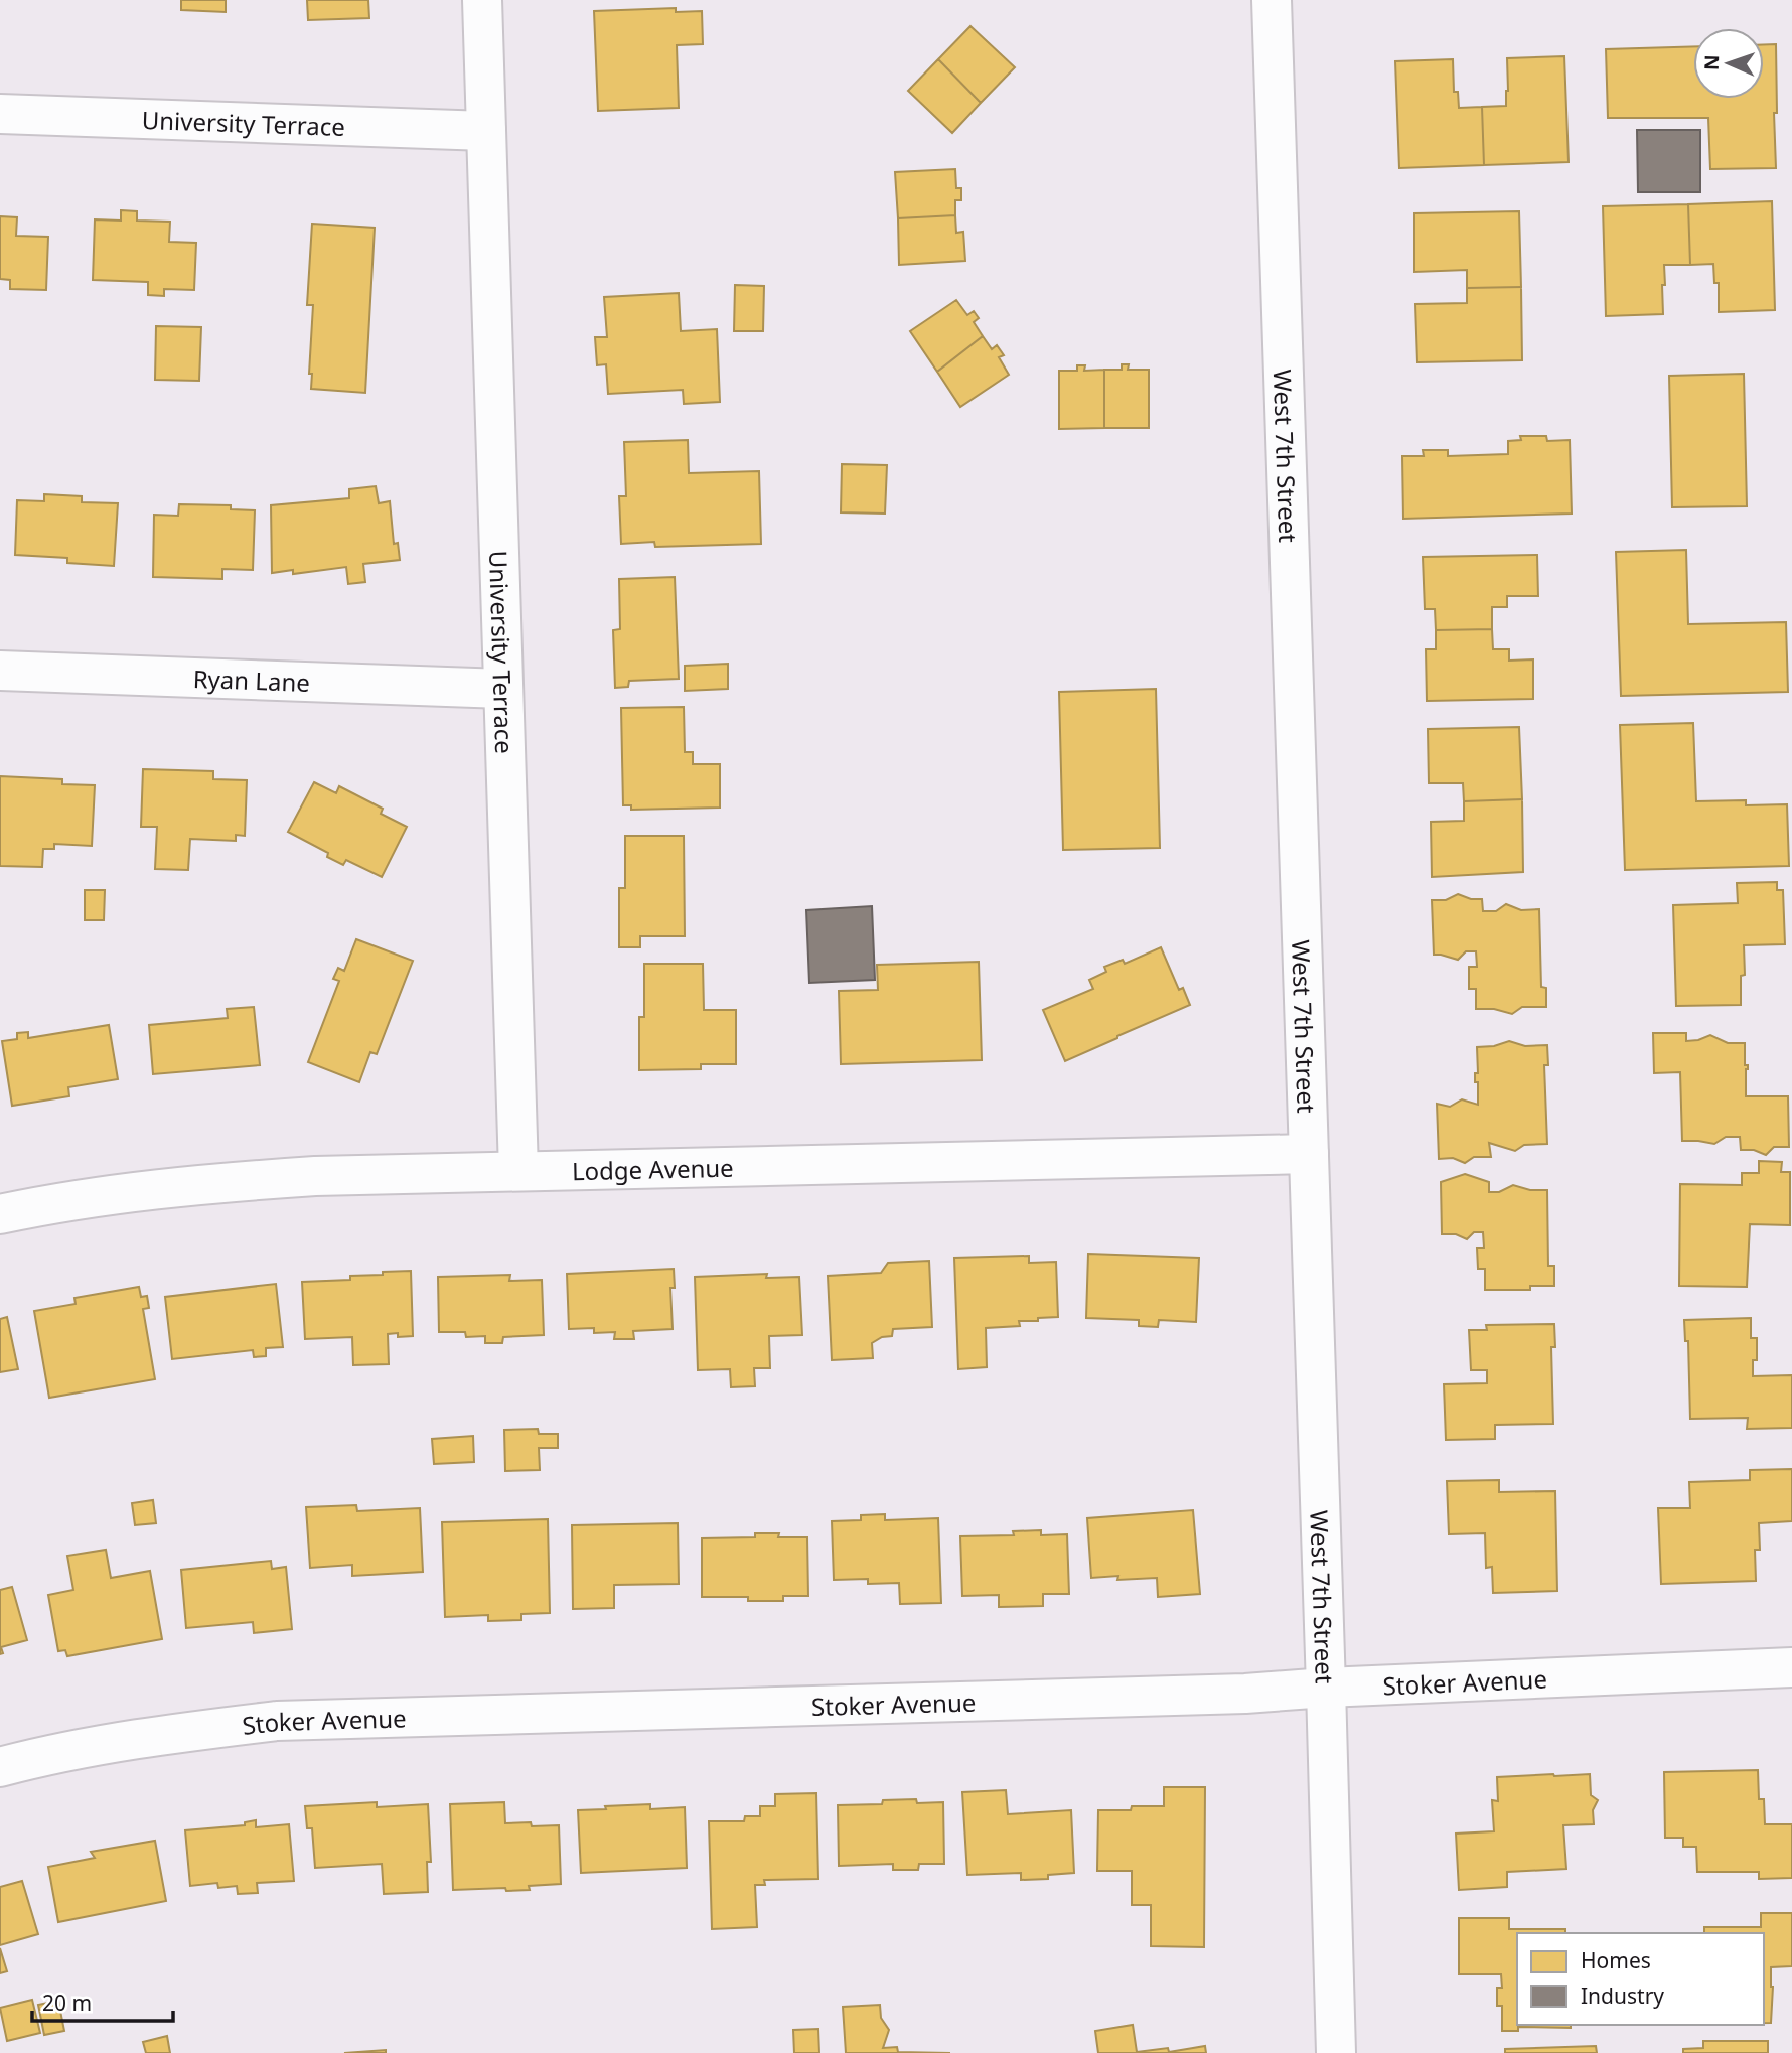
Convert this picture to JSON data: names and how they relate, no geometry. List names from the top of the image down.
{
  "streets": {
    "street": [
      "University Terrace",
      "West 7th Street",
      "Ryan Lane",
      "Lodge Avenue",
      "Stoker Avenue"
    ]
  },
  "crossings": [
    ["University Terrace", "Ryan Lane"],
    ["University Terrace", "Lodge Avenue"],
    ["West 7th Street", "Lodge Avenue"],
    ["West 7th Street", "Stoker Avenue"]
  ],
  "legend": ["Homes", "Industry"],
  "scale_bar": "20 m",
  "north": "left"
}
